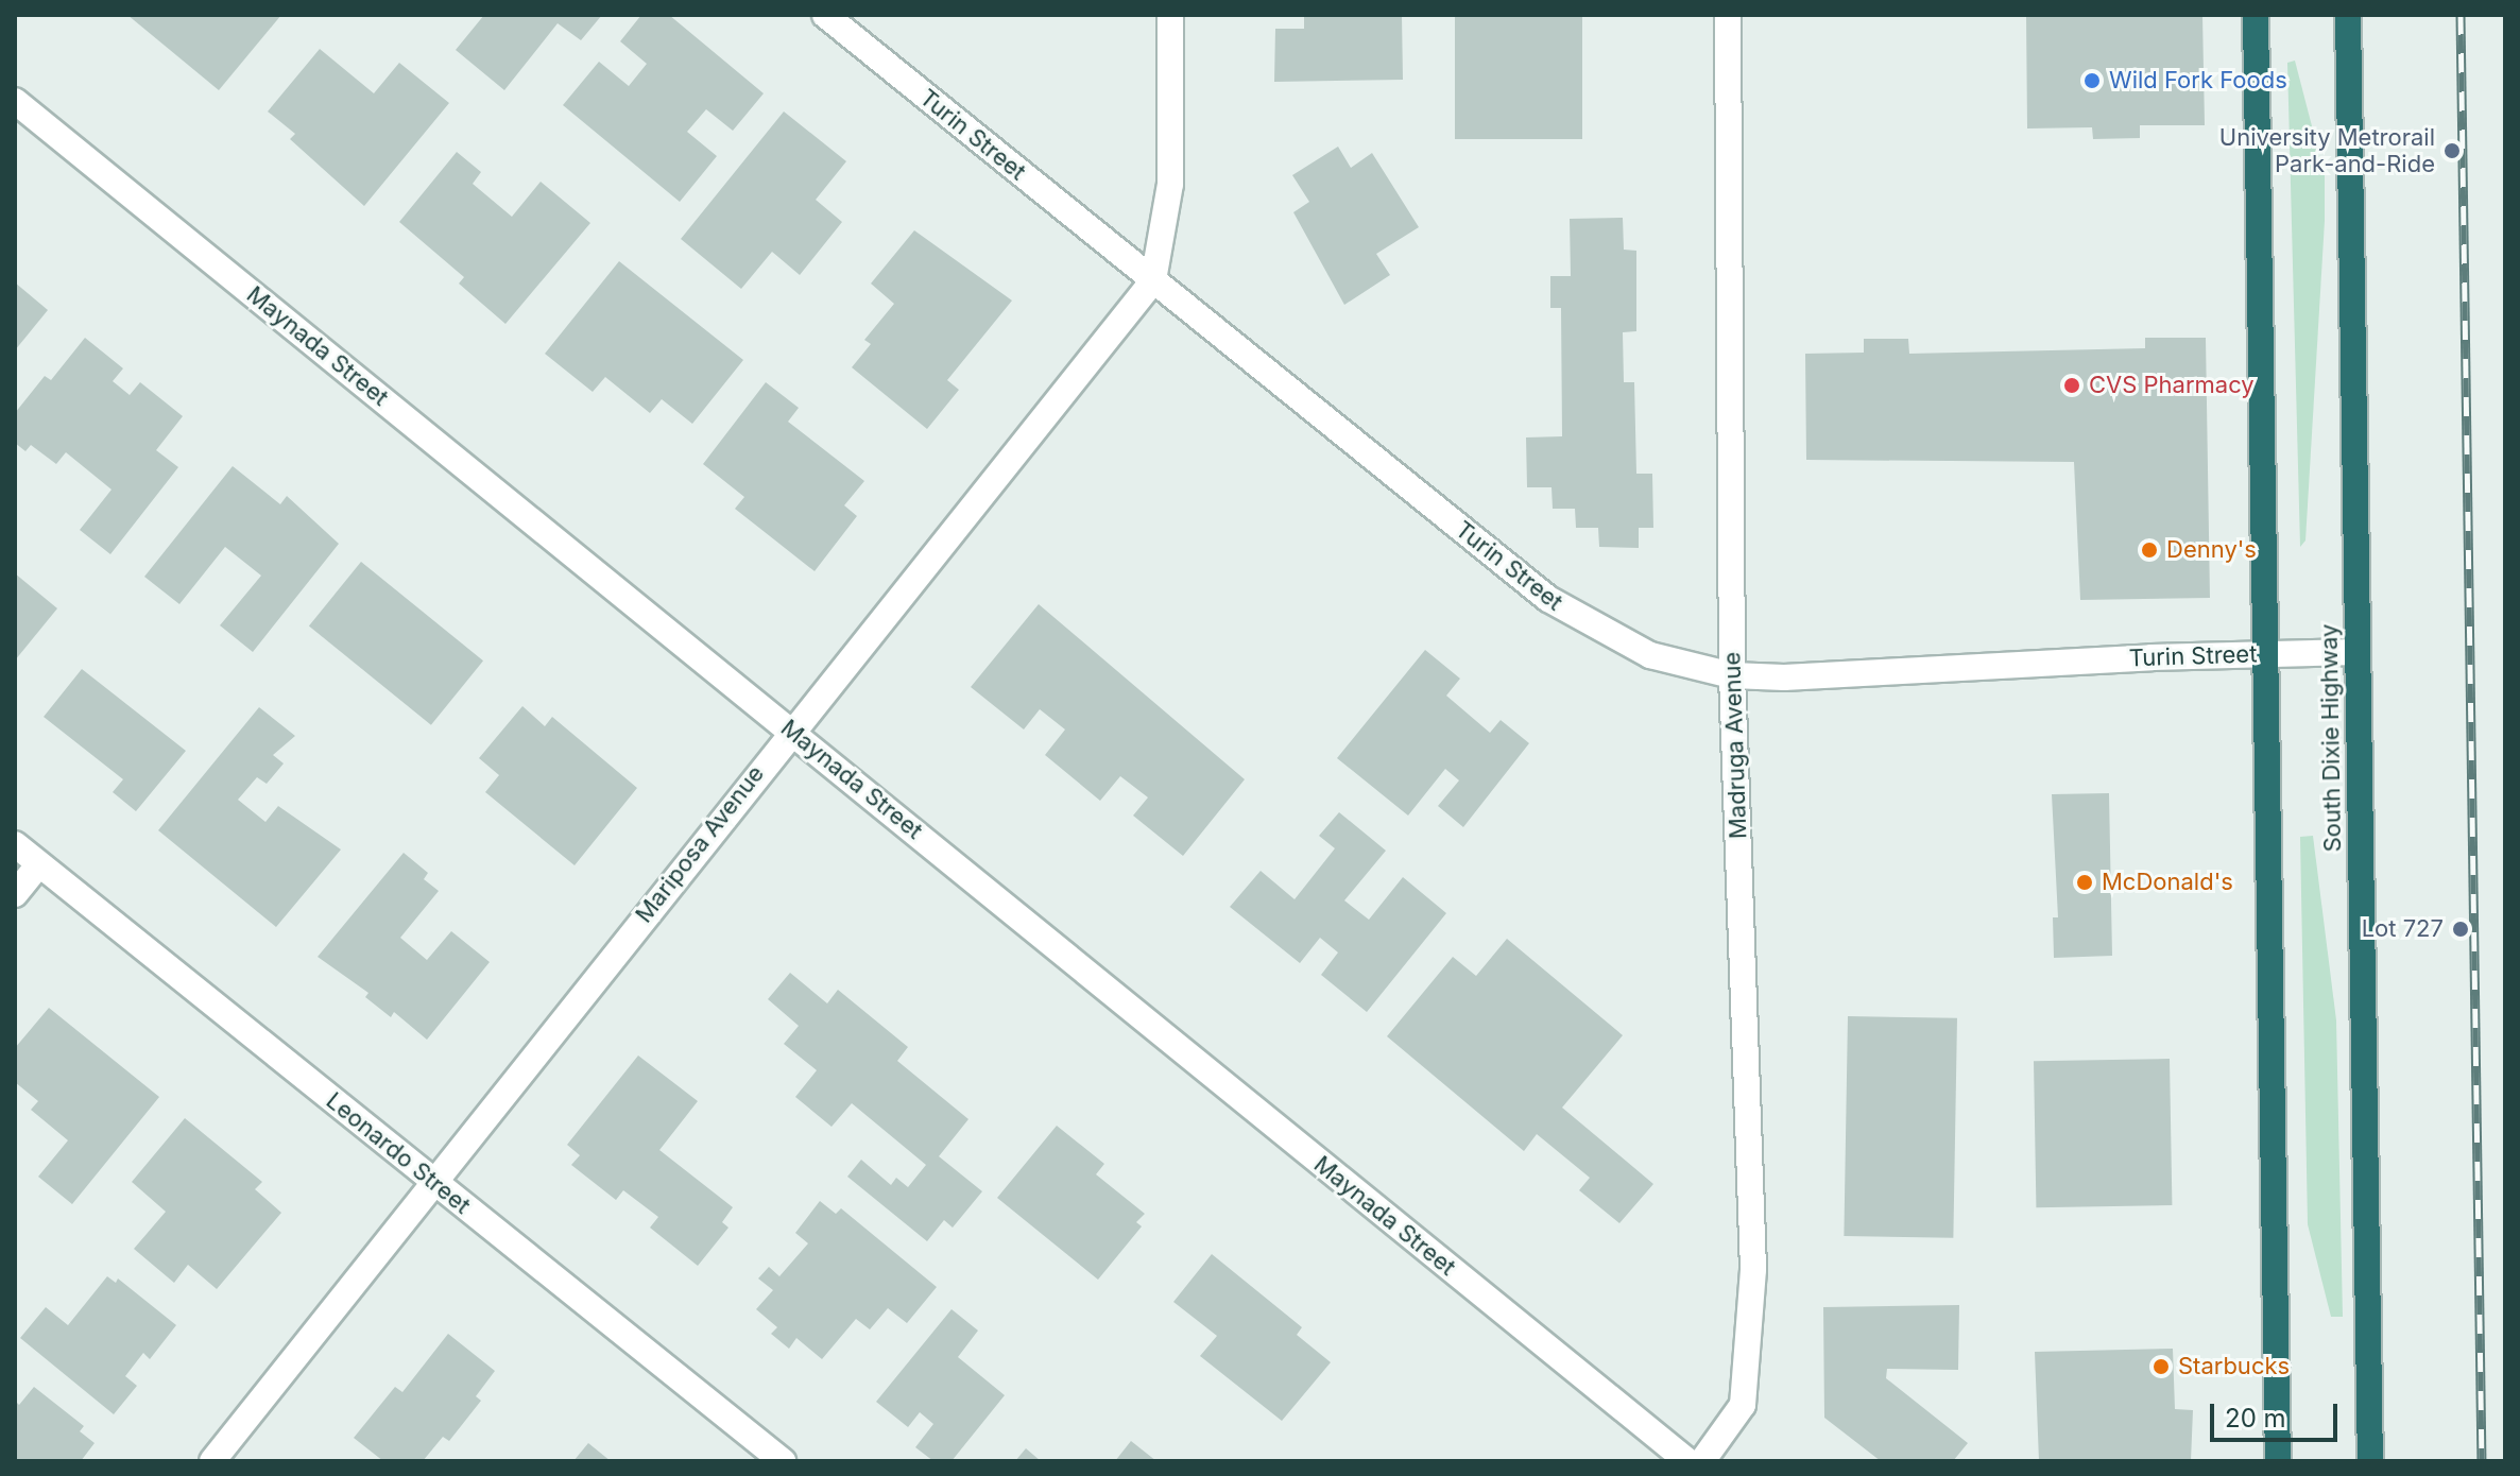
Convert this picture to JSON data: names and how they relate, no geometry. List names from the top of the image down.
{
  "streets": {
    "highway": ["South Dixie Highway"],
    "street": [
      "Turin Street",
      "Maynada Street",
      "Madruga Avenue",
      "Mariposa Avenue",
      "Leonardo Street"
    ]
  },
  "crossings": [
    ["Turin Street", "South Dixie Highway"],
    ["Turin Street", "Madruga Avenue"],
    ["Turin Street", "Mariposa Avenue"],
    ["Maynada Street", "Mariposa Avenue"],
    ["Mariposa Avenue", "Leonardo Street"]
  ],
  "places": [
    "Wild Fork Foods",
    "University Metrorail Park-and-Ride",
    "CVS Pharmacy",
    "Denny's",
    "McDonald's",
    "Lot 727",
    "Starbucks"
  ],
  "scale_bar": "20 m"
}
